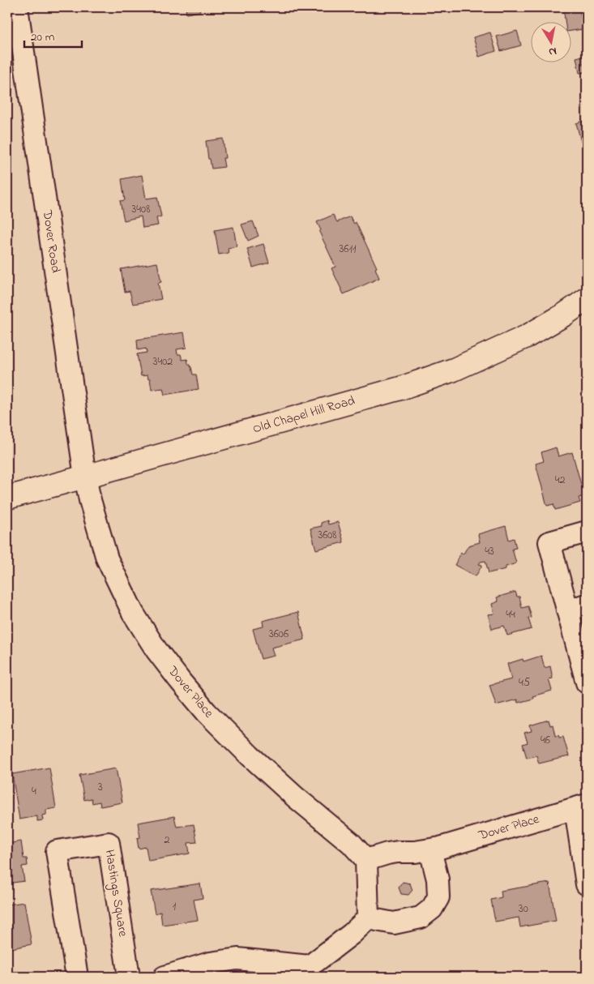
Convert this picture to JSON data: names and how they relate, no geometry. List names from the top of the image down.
{
  "streets": {
    "street": [
      "Dover Road",
      "Old Chapel Hill Road",
      "Dover Place",
      "Hastings Square"
    ]
  },
  "crossings": [
    ["Dover Road", "Old Chapel Hill Road"],
    ["Dover Road", "Dover Place"],
    ["Old Chapel Hill Road", "Dover Place"]
  ],
  "house_numbers": [
    "3408",
    "3611",
    "3402",
    "42",
    "3608",
    "43",
    "44",
    "3606",
    "45",
    "46",
    "3",
    "4",
    "2",
    "1",
    "30"
  ],
  "scale_bar": "20 m",
  "north": "bottom"
}
